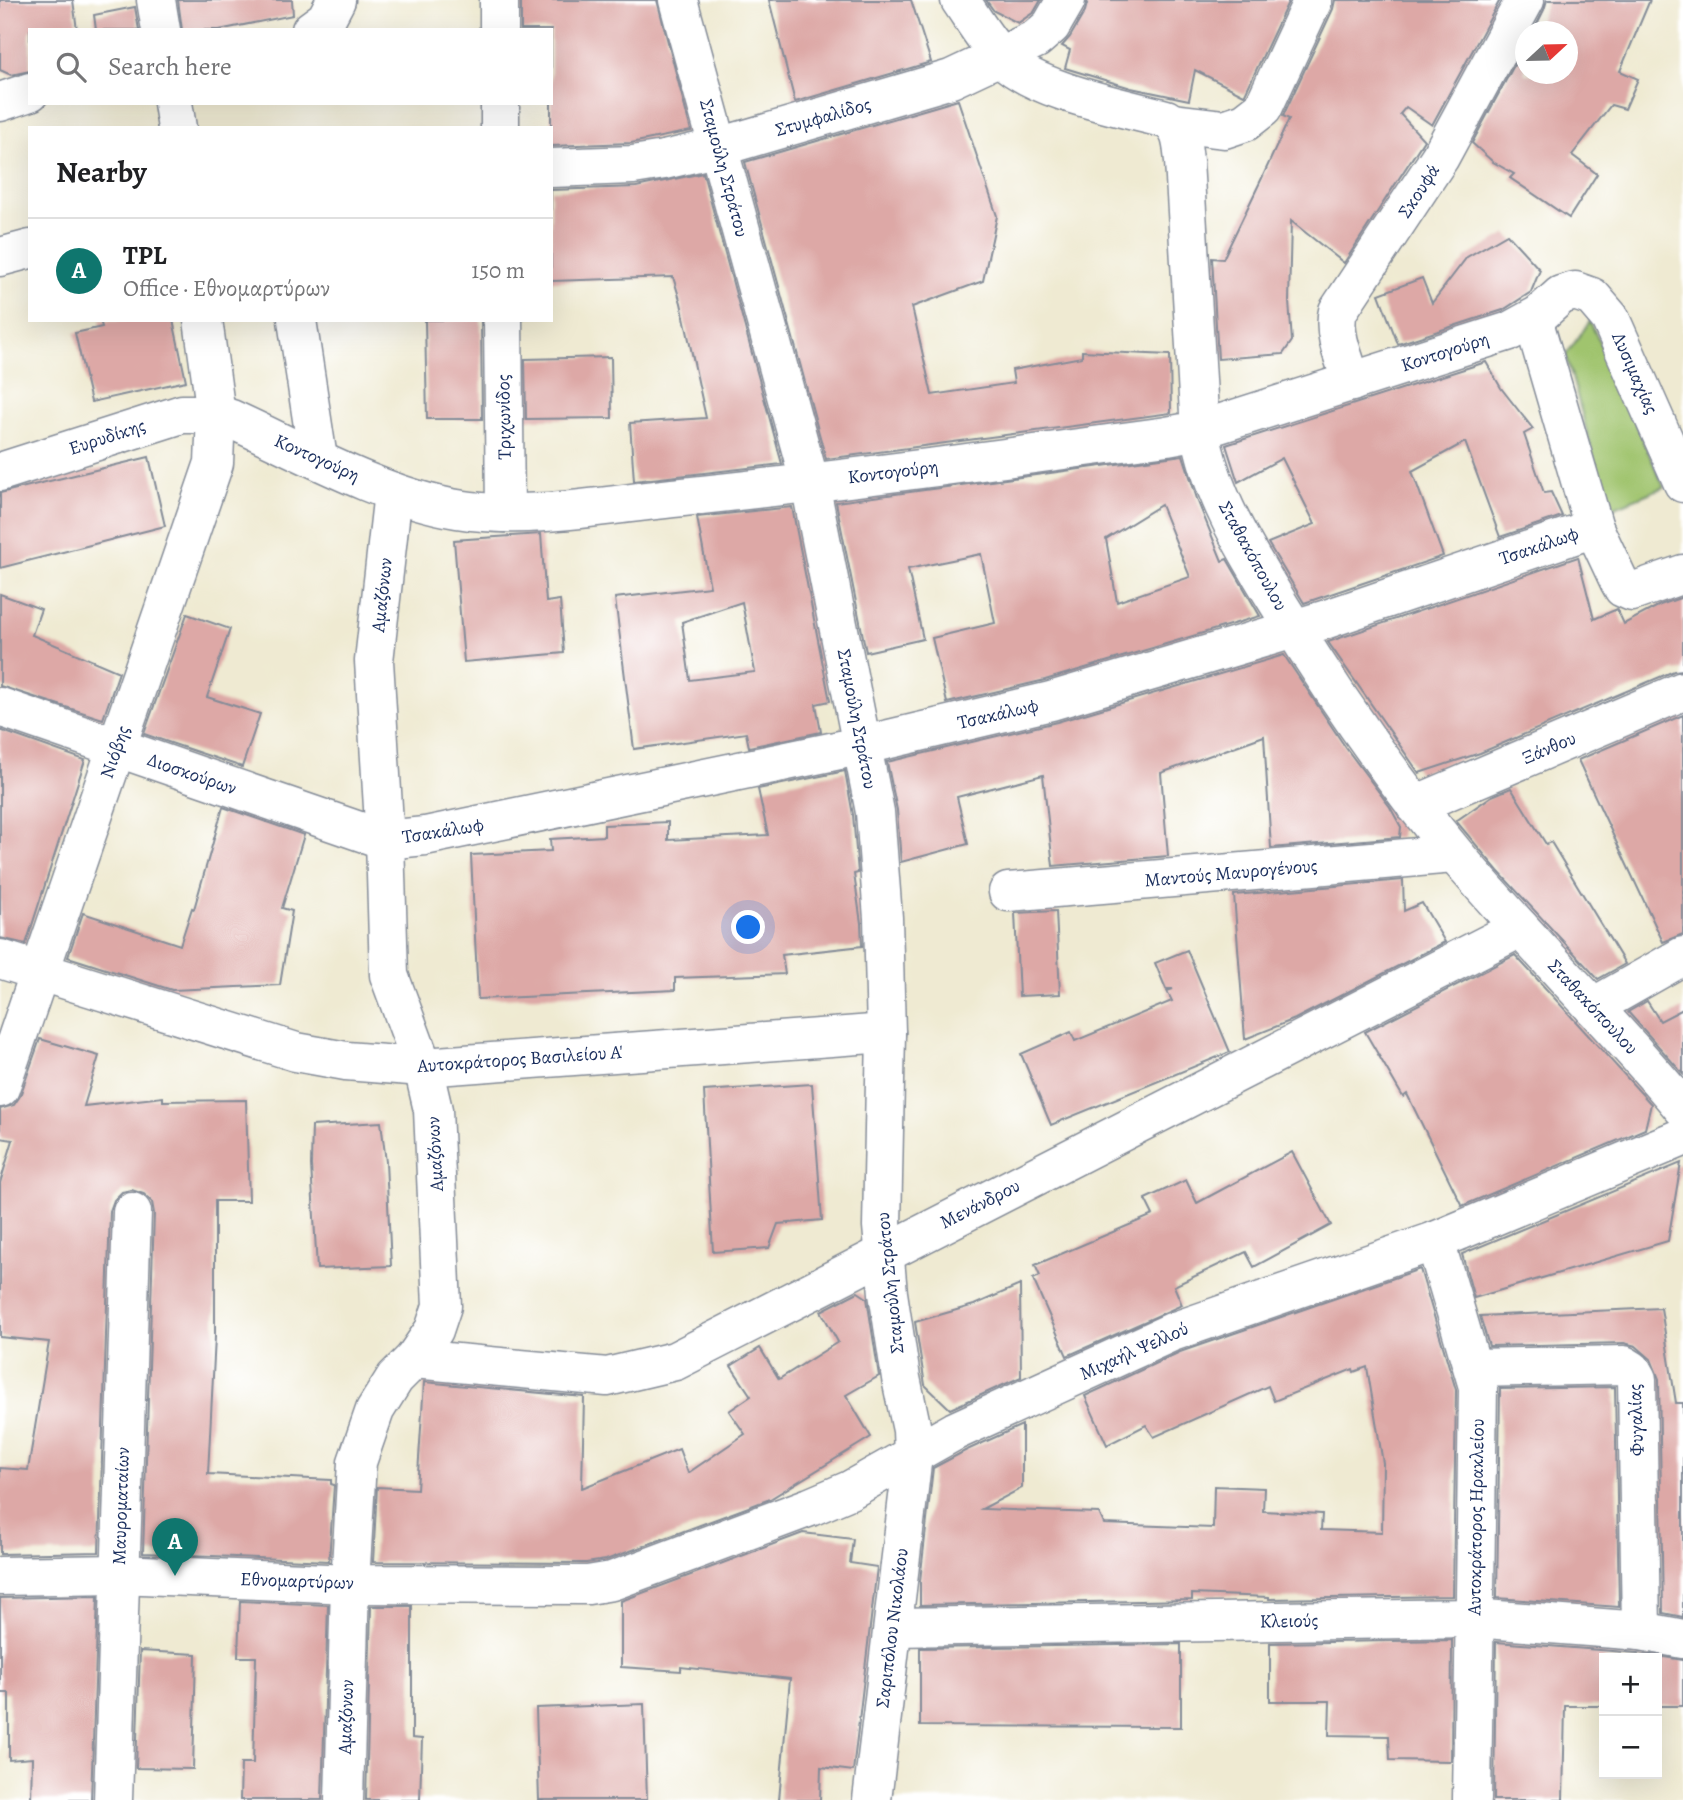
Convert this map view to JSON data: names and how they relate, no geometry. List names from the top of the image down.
{
  "streets": {
    "street": [
      "Στυμφαλίδος",
      "Σταμούλη Στράτου",
      "Σκουφά",
      "Κοντογούρη",
      "Λυσιμαχίας",
      "Τριχωνίδος",
      "Ευρυδίκης",
      "Τσακάλωφ",
      "Σταθακόπουλου",
      "Αμαζόνων",
      "Ξάνθου",
      "Νιόβης",
      "Διοσκούρων",
      "Μαντούς Μαυρογένους",
      "Αυτοκράτορος Βασιλείου A'",
      "Μενάνδρου",
      "Μιχαήλ Ψελλού",
      "Φυγαλίας",
      "Μαυροματαίων",
      "Αυτοκράτορος Ηρακλείου",
      "Εθνομαρτύρων",
      "Κλειούς",
      "Σαριπόλου Νικολάου"
    ]
  },
  "crossings": [
    ["Στυμφαλίδος", "Σταμούλη Στράτου"],
    ["Σταμούλη Στράτου", "Κοντογούρη"],
    ["Σταμούλη Στράτου", "Τσακάλωφ"],
    ["Σταμούλη Στράτου", "Αυτοκράτορος Βασιλείου A'"],
    ["Σταμούλη Στράτου", "Μενάνδρου"],
    ["Σταμούλη Στράτου", "Μιχαήλ Ψελλού"],
    ["Σταμούλη Στράτου", "Σαριπόλου Νικολάου"],
    ["Σκουφά", "Κοντογούρη"],
    ["Κοντογούρη", "Λυσιμαχίας"],
    ["Κοντογούρη", "Τριχωνίδος"],
    ["Κοντογούρη", "Ευρυδίκης"],
    ["Κοντογούρη", "Σταθακόπουλου"],
    ["Κοντογούρη", "Αμαζόνων"],
    ["Κοντογούρη", "Νιόβης"],
    ["Ευρυδίκης", "Νιόβης"],
    ["Τσακάλωφ", "Σταθακόπουλου"],
    ["Τσακάλωφ", "Αμαζόνων"],
    ["Τσακάλωφ", "Διοσκούρων"],
    ["Σταθακόπουλου", "Ξάνθου"],
    ["Σταθακόπουλου", "Μαντούς Μαυρογένους"],
    ["Σταθακόπουλου", "Μενάνδρου"],
    ["Αμαζόνων", "Διοσκούρων"],
    ["Αμαζόνων", "Αυτοκράτορος Βασιλείου A'"],
    ["Αμαζόνων", "Μενάνδρου"],
    ["Αμαζόνων", "Εθνομαρτύρων"],
    ["Νιόβης", "Διοσκούρων"],
    ["Νιόβης", "Αυτοκράτορος Βασιλείου A'"],
    ["Μιχαήλ Ψελλού", "Αυτοκράτορος Ηρακλείου"],
    ["Μιχαήλ Ψελλού", "Εθνομαρτύρων"],
    ["Μιχαήλ Ψελλού", "Σαριπόλου Νικολάου"],
    ["Φυγαλίας", "Αυτοκράτορος Ηρακλείου"],
    ["Φυγαλίας", "Κλειούς"],
    ["Μαυροματαίων", "Εθνομαρτύρων"],
    ["Αυτοκράτορος Ηρακλείου", "Κλειούς"],
    ["Κλειούς", "Σαριπόλου Νικολάου"]
  ],
  "north": "right",
  "page": {
    "search": "Search here",
    "heading": "Nearby",
    "list": [
      {
        "mark": "A",
        "name": "TPL",
        "note": "Office · Εθνομαρτύρων",
        "value": "150 m"
      }
    ],
    "pins": "A",
    "map_buttons": ["+", "−"]
  }
}
